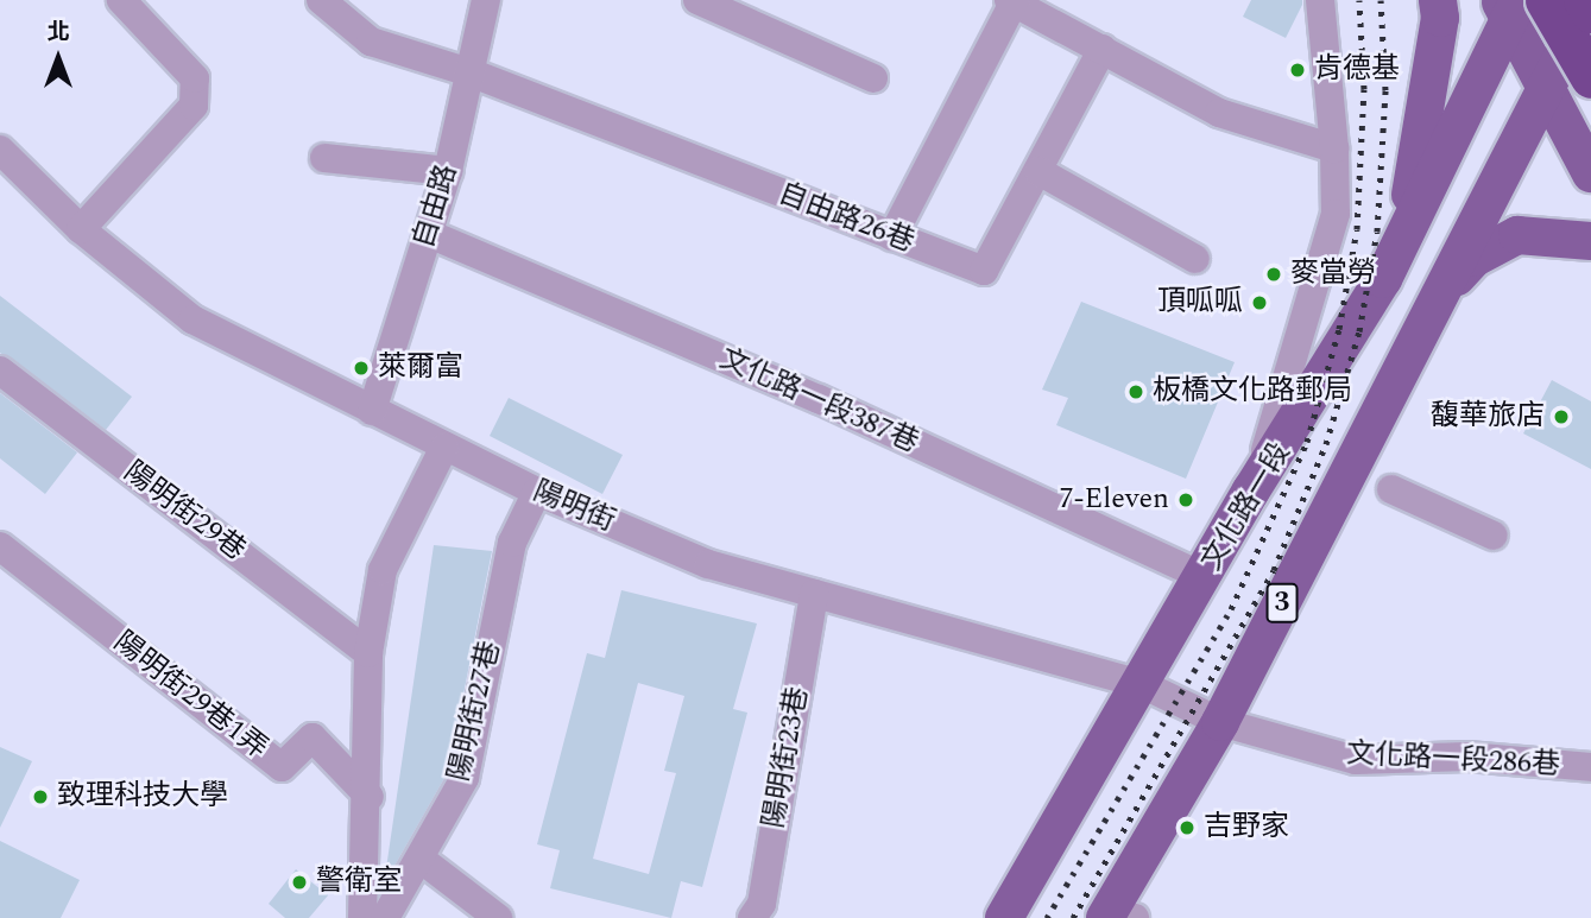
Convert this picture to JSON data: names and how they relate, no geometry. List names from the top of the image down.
{
  "streets": {
    "main road": ["文化路一段", "3"],
    "street": [
      "自由路",
      "自由路26巷",
      "文化路一段387巷",
      "陽明街",
      "陽明街29巷",
      "陽明街29巷1弄",
      "陽明街27巷",
      "陽明街23巷",
      "文化路一段286巷"
    ]
  },
  "crossings": [
    ["自由路", "自由路26巷"],
    ["自由路", "文化路一段387巷"],
    ["自由路", "陽明街"],
    ["文化路一段387巷", "文化路一段"],
    ["陽明街", "文化路一段"],
    ["陽明街", "3"],
    ["陽明街", "陽明街27巷"],
    ["陽明街", "陽明街23巷"],
    ["陽明街", "文化路一段286巷"],
    ["3", "文化路一段286巷"]
  ],
  "places": [
    "肯德基",
    "麥當勞",
    "頂呱呱",
    "萊爾富",
    "板橋文化路郵局",
    "馥華旅店",
    "7-Eleven",
    "致理科技大學",
    "吉野家",
    "警衛室"
  ],
  "north": "top"
}
